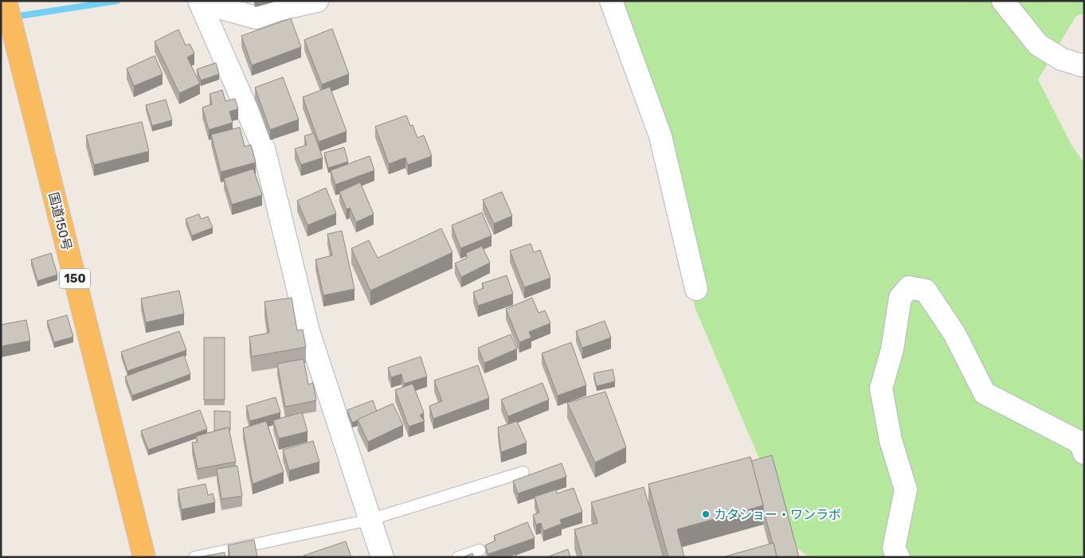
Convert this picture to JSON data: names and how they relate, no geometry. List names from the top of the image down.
{
  "streets": {
    "highway": ["国道150号", "150"]
  },
  "places": ["カタショー・ワンラボ"]
}
